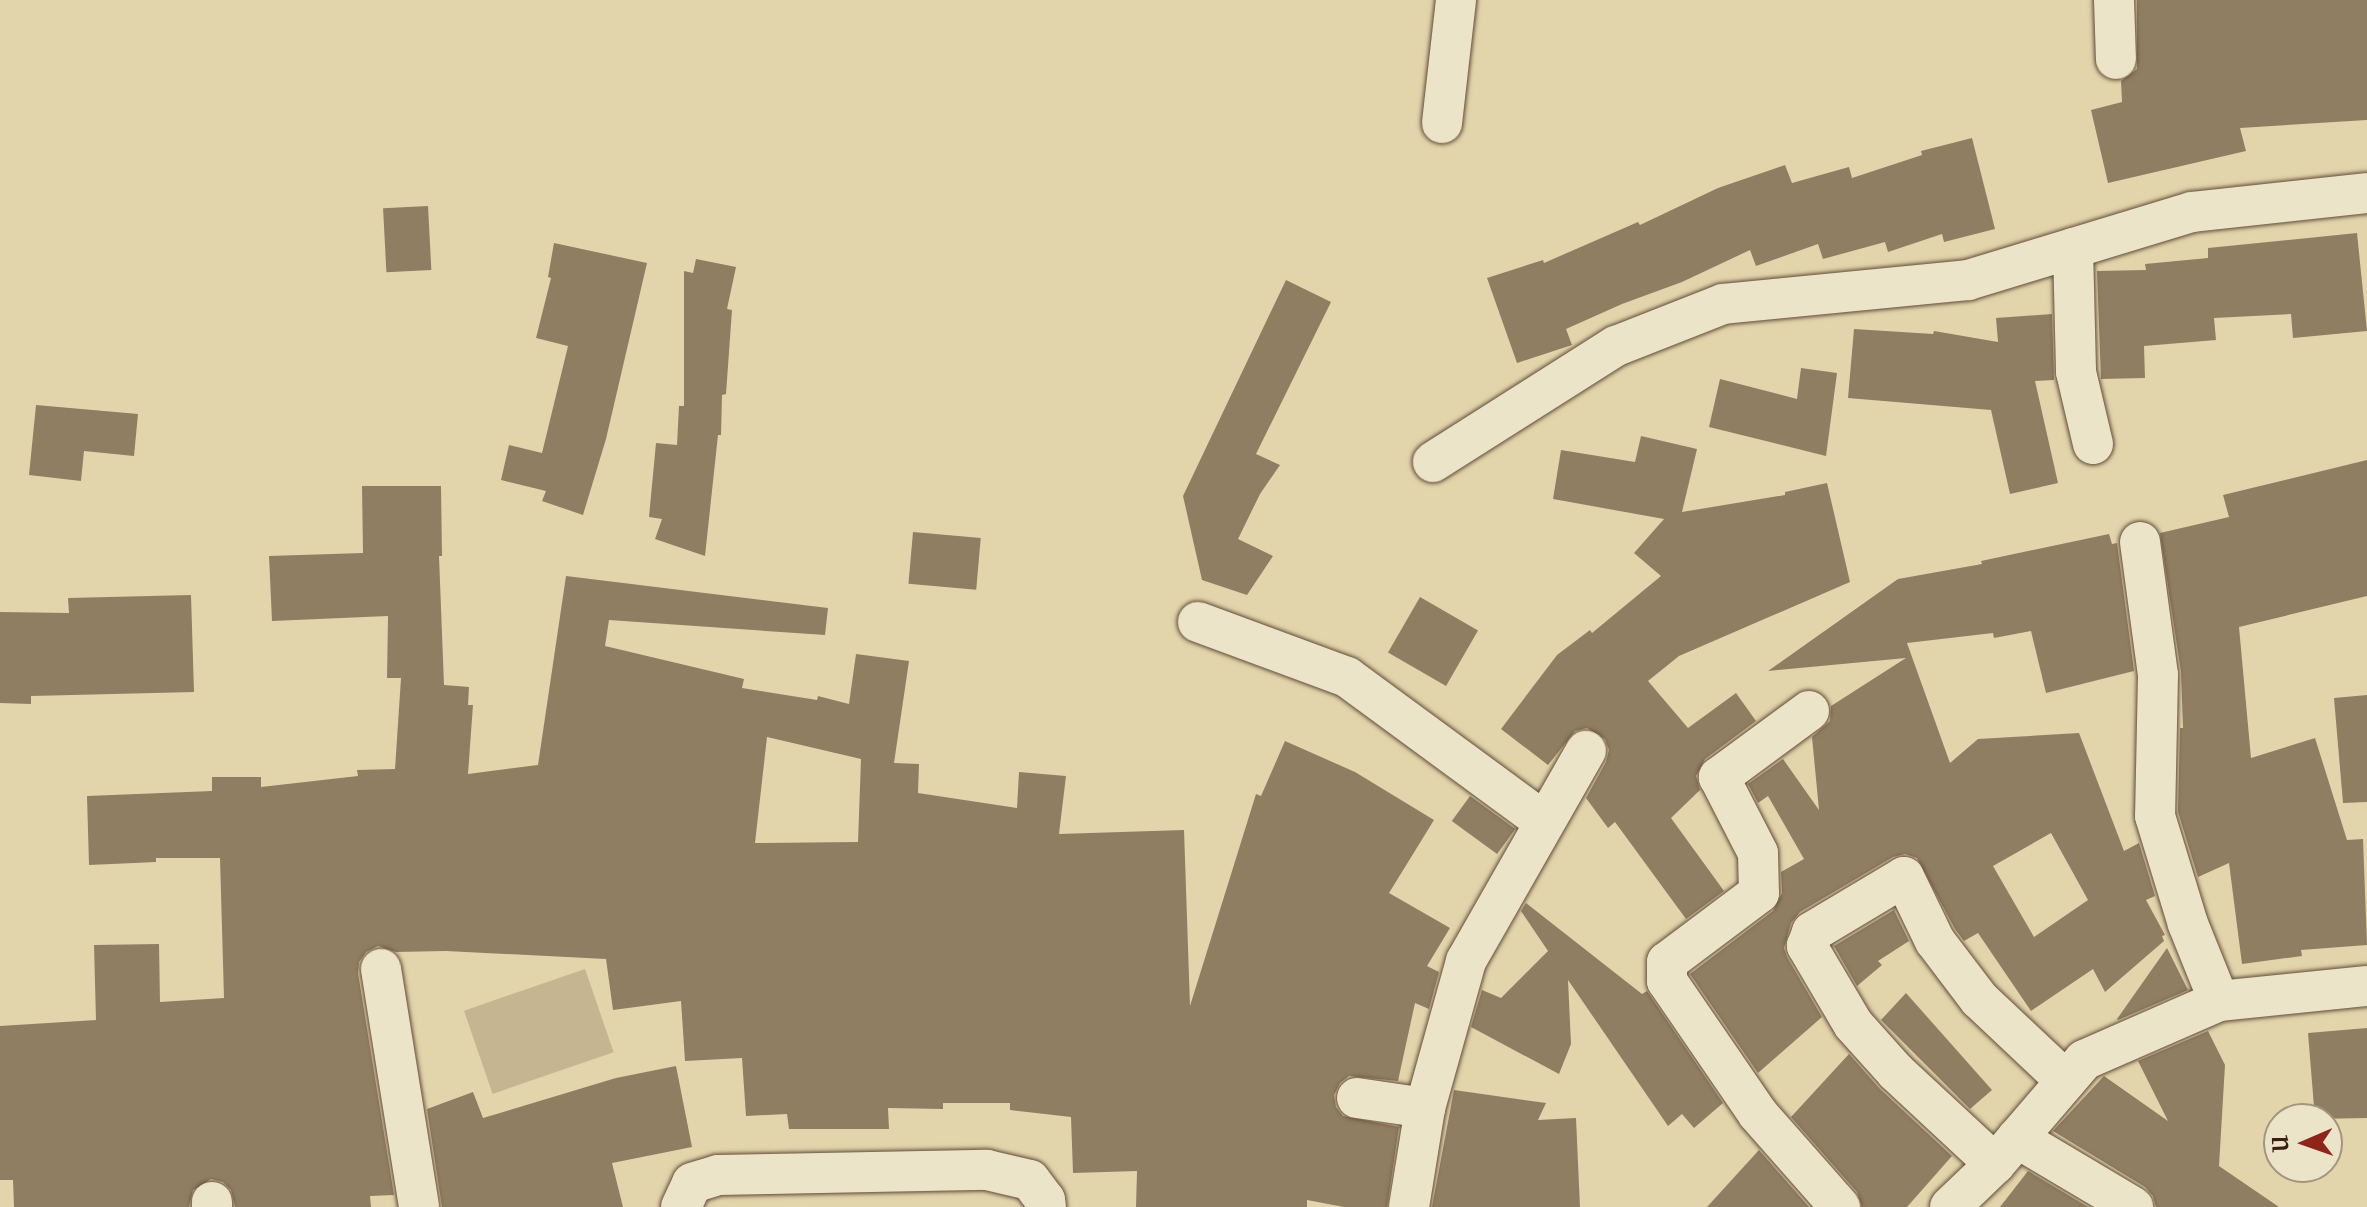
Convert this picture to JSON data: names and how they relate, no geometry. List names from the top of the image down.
{
  "north": "left"
}
